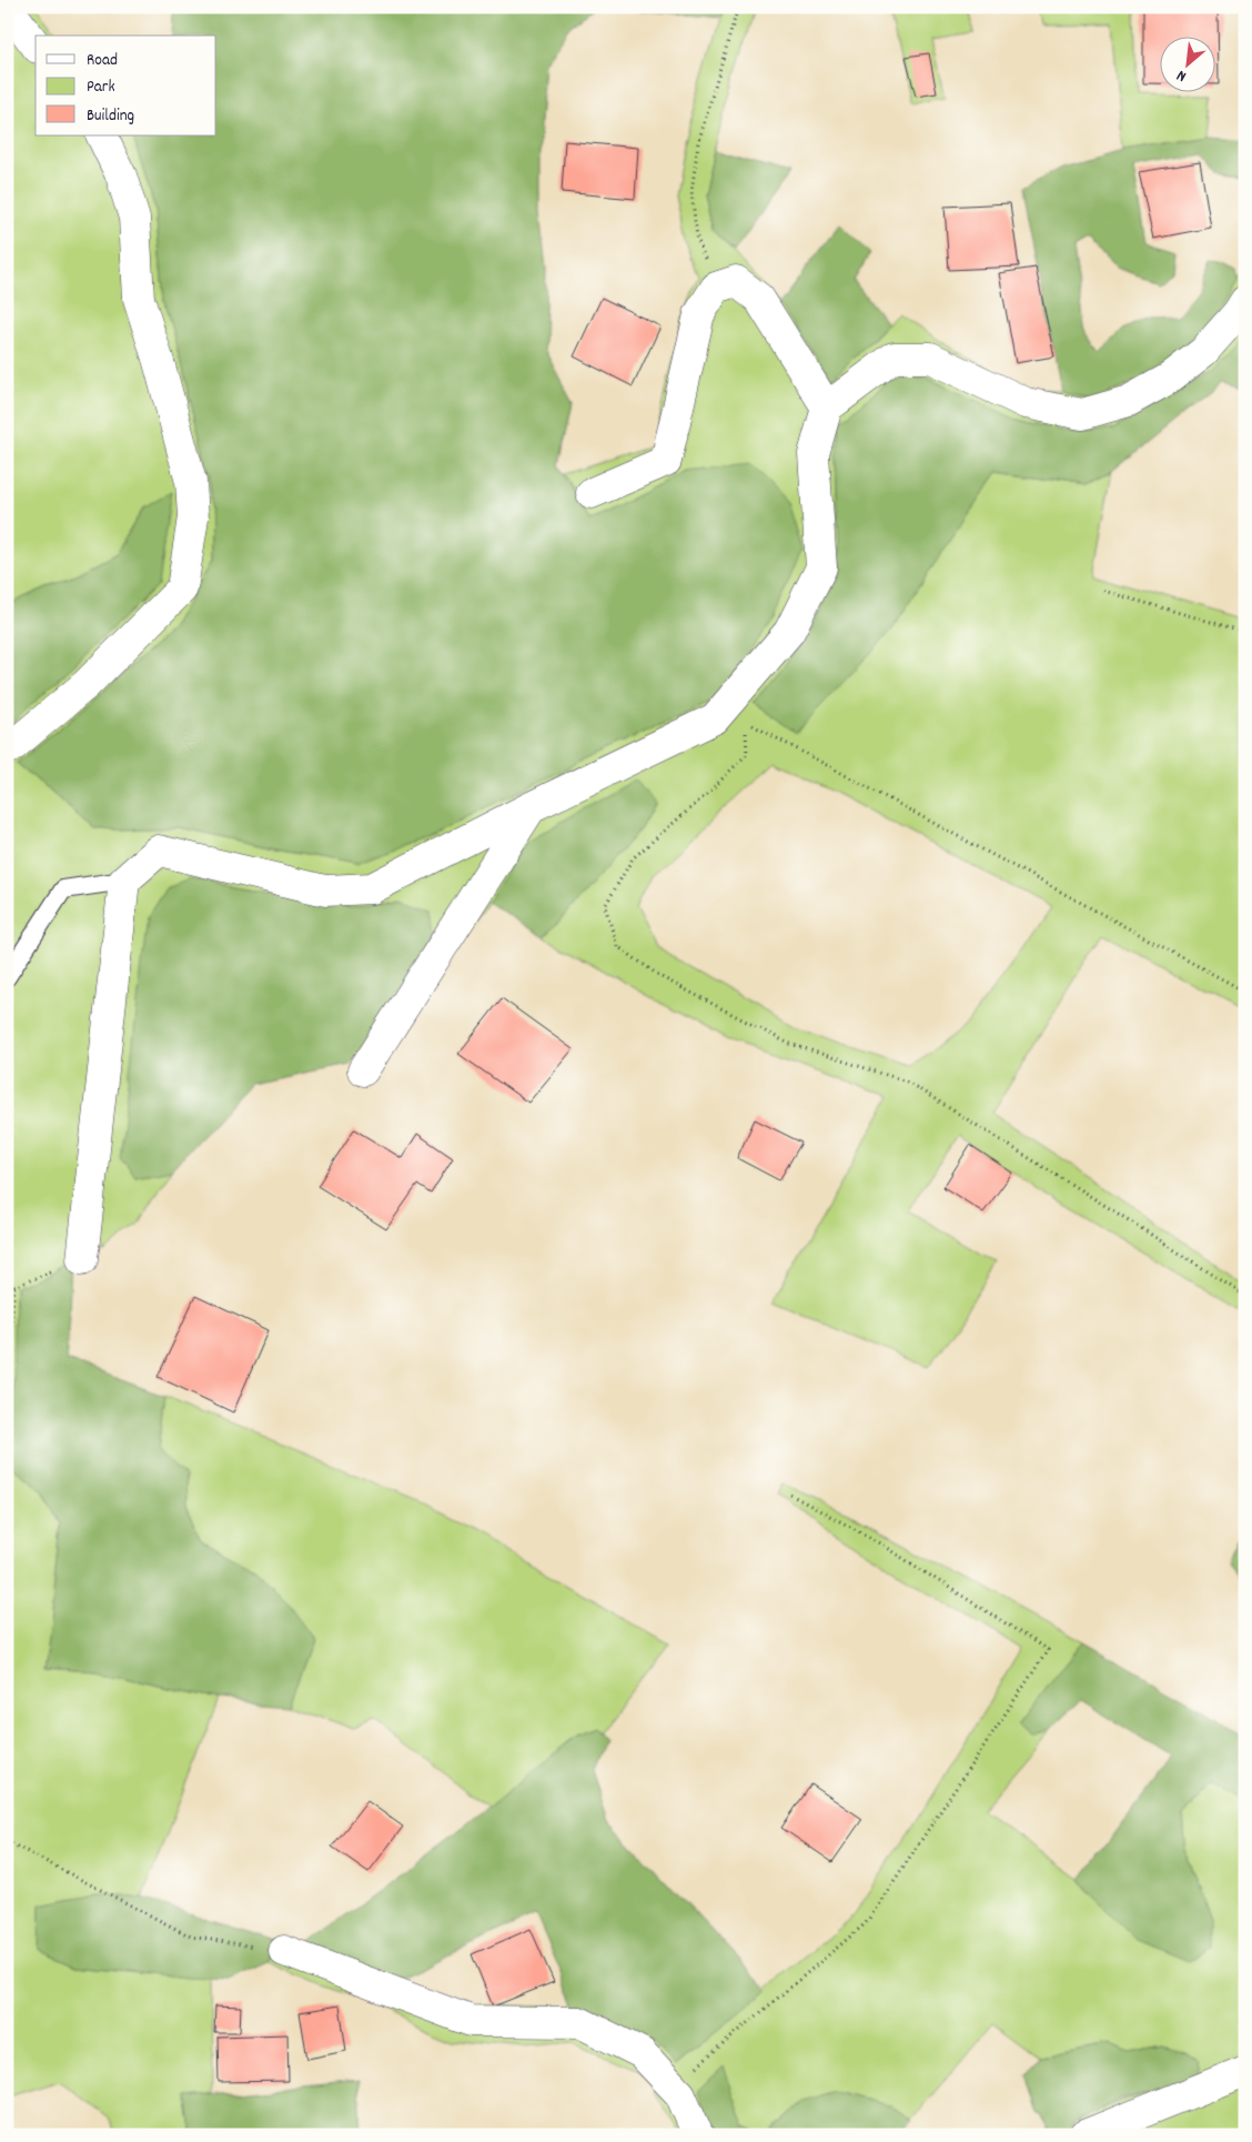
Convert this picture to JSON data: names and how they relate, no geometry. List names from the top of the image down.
{
  "legend": ["Road", "Park", "Building"],
  "north": "bottom left"
}
